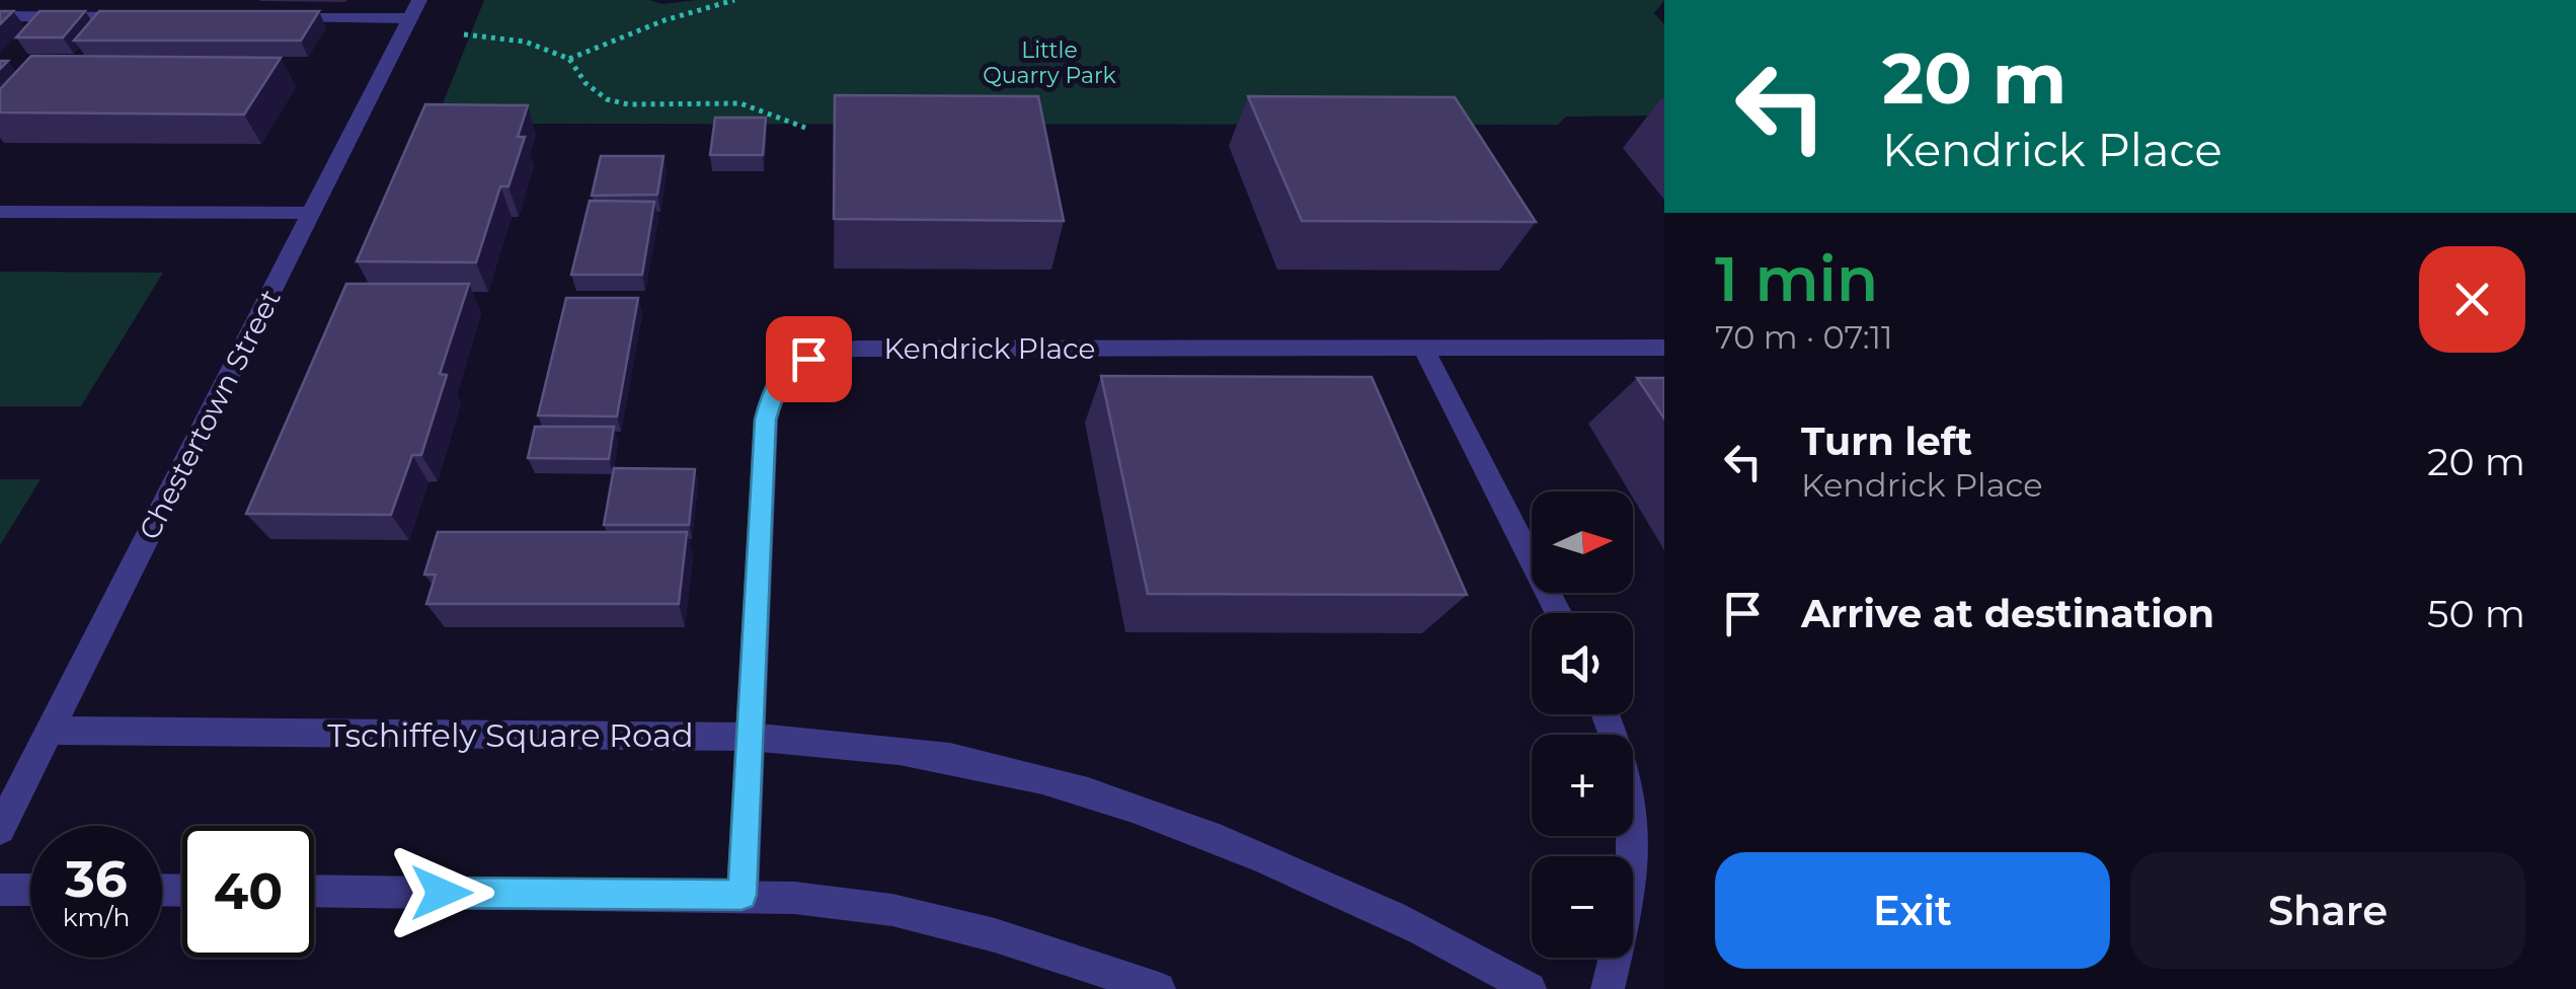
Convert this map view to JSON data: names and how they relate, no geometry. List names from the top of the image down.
{
  "streets": {
    "street": ["Kendrick Place", "Chestertown Street", "Tschiffely Square Road"]
  },
  "crossings": [
    ["Kendrick Place", "Tschiffely Square Road"],
    ["Chestertown Street", "Tschiffely Square Road"]
  ],
  "parks": ["Little Quarry Park"],
  "north": "right",
  "page": {
    "turn": ["20 m", "Kendrick Place"],
    "heading": ["1 min", "70 m · 07:11"],
    "list": [
      {
        "name": "Turn left",
        "note": "Kendrick Place",
        "value": "20 m"
      },
      {
        "name": "Arrive at destination",
        "value": "50 m"
      }
    ],
    "map_buttons": ["+", "−"],
    "speed": "36 km/h",
    "limit": "40",
    "buttons": ["Exit", "Share"]
  }
}
